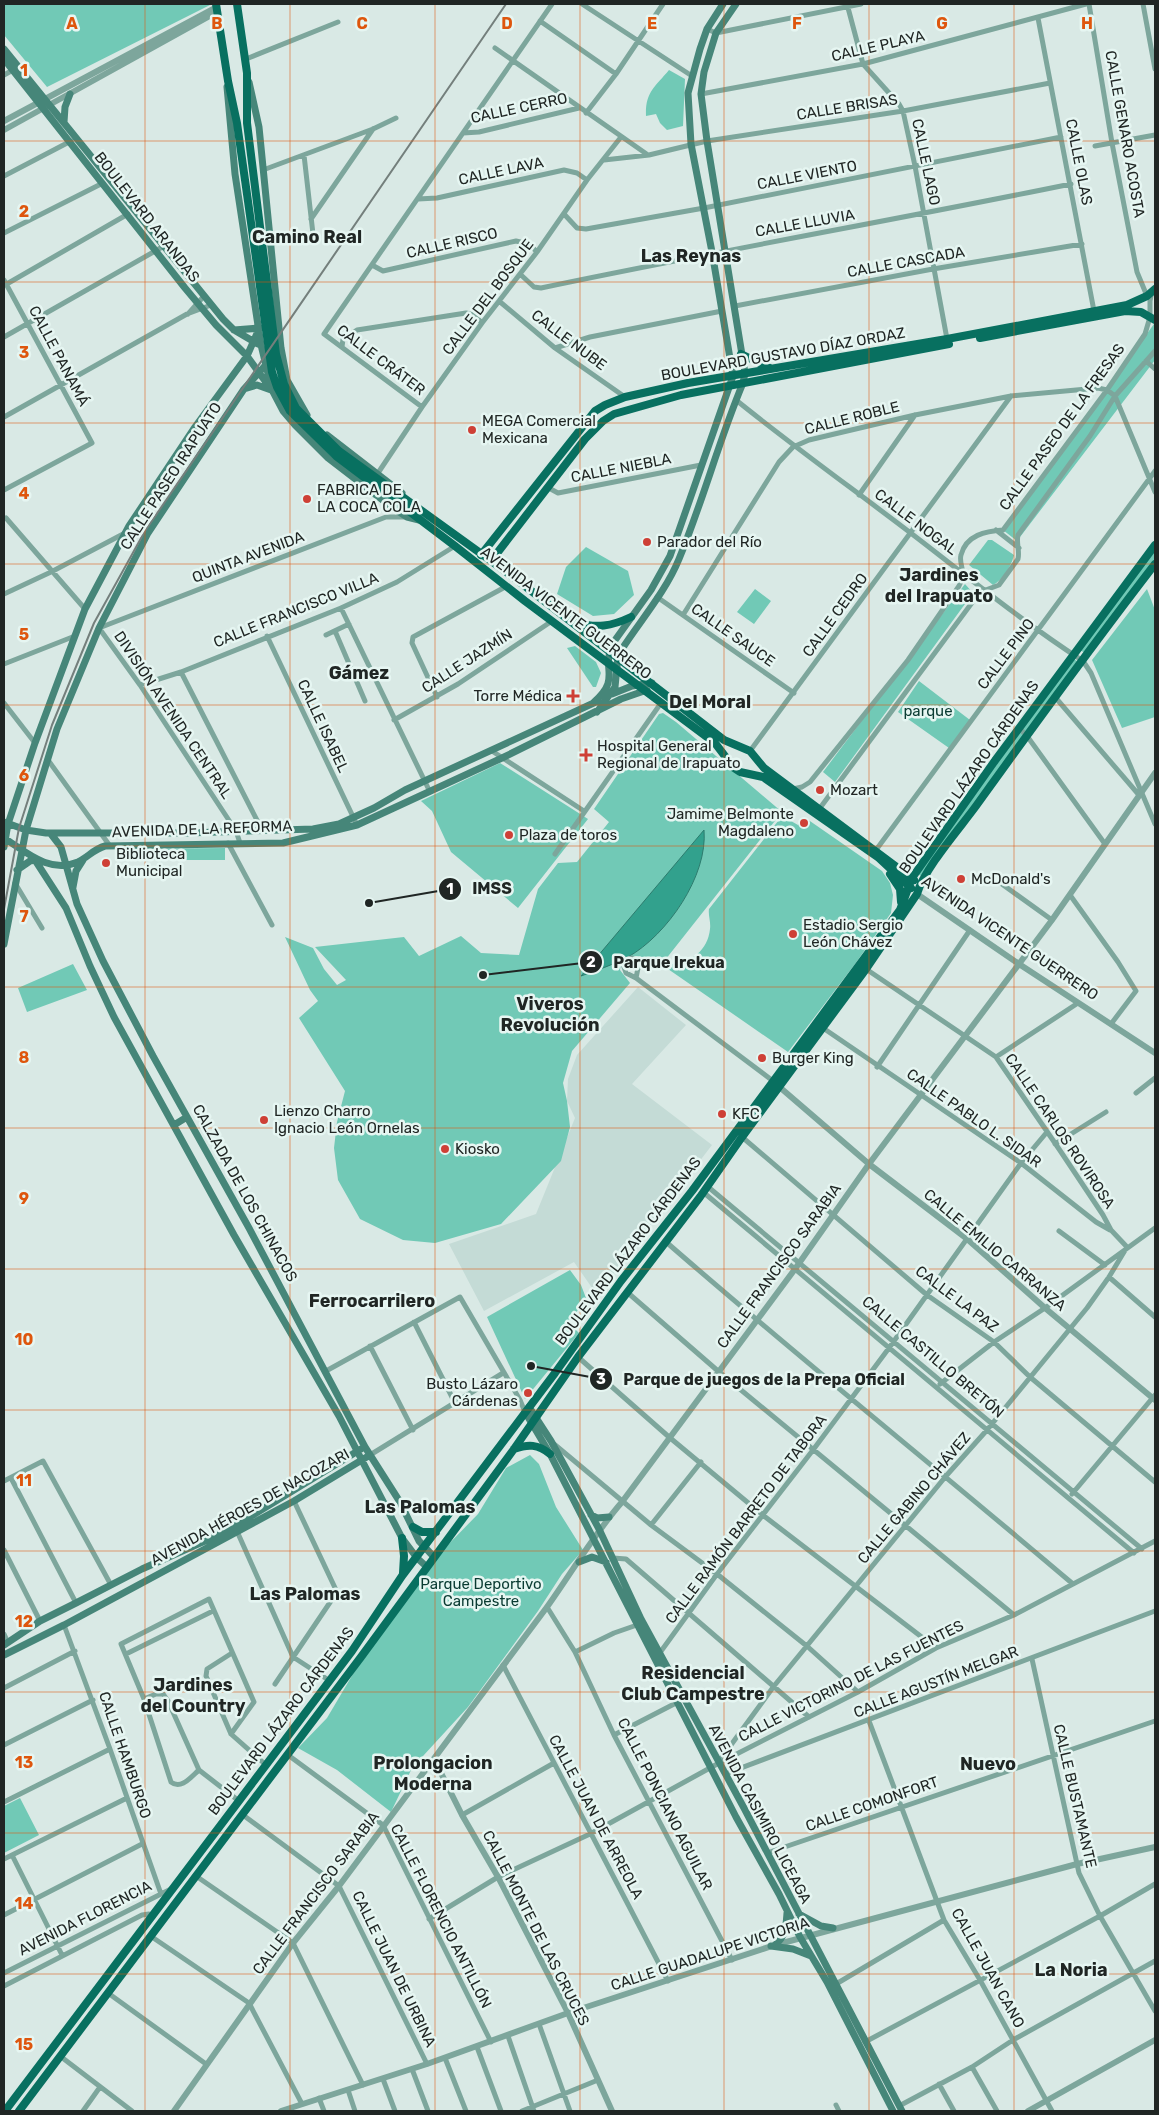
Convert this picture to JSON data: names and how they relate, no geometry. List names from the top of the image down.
{
  "streets": {
    "main road": [
      "BOULEVARD ARANDAS",
      "BOULEVARD GUSTAVO DÍAZ ORDAZ",
      "CALLE PASEO IRAPUATO",
      "AVENIDA VICENTE GUERRERO",
      "BOULEVARD LÁZARO CÁRDENAS",
      "AVENIDA DE LA REFORMA",
      "CALZADA DE LOS CHINACOS",
      "AVENIDA HÉROES DE NACOZARI",
      "AVENIDA CASIMIRO LICEAGA"
    ],
    "street": [
      "CALLE PLAYA",
      "CALLE BRISAS",
      "CALLE CERRO",
      "CALLE GENARO ACOSTA",
      "CALLE LAGO",
      "CALLE OLAS",
      "CALLE LAVA",
      "CALLE VIENTO",
      "CALLE LLUVIA",
      "CALLE RISCO",
      "CALLE CASCADA",
      "CALLE DEL BOSQUE",
      "CALLE NUBE",
      "CALLE PANAMÁ",
      "CALLE CRÁTER",
      "CALLE ROBLE",
      "CALLE PASEO DE LA FRESAS",
      "CALLE NIEBLA",
      "CALLE NOGAL",
      "QUINTA AVENIDA",
      "CALLE FRANCISCO VILLA",
      "CALLE CEDRO",
      "CALLE SAUCE",
      "CALLE PINO",
      "CALLE JAZMÍN",
      "DIVISIÓN AVENIDA CENTRAL",
      "CALLE ISABEL",
      "CALLE PABLO L. SIDAR",
      "CALLE CARLOS ROVIROSA",
      "CALLE EMILIO CARRANZA",
      "CALLE FRANCISCO SARABIA",
      "CALLE LA PAZ",
      "CALLE CASTILLO BRETÓN",
      "CALLE GABINO CHÁVEZ",
      "CALLE RAMÓN BARRETO DE TABORA",
      "CALLE VICTORINO DE LAS FUENTES",
      "CALLE AGUSTÍN MELGAR",
      "CALLE HAMBURGO",
      "CALLE BUSTAMANTE",
      "CALLE PONCIANO AGUILAR",
      "CALLE COMONFORT",
      "CALLE JUAN DE ARREOLA",
      "CALLE FLORENCIO ANTILLÓN",
      "AVENIDA FLORENCIA",
      "CALLE MONTE DE LAS CRUCES",
      "CALLE GUADALUPE VICTORIA",
      "CALLE JUAN CANO",
      "CALLE JUAN DE URBINA"
    ]
  },
  "crossings": [
    ["CALLE PLAYA", "CALLE GENARO ACOSTA"],
    ["CALLE PLAYA", "CALLE LAGO"],
    ["CALLE PLAYA", "CALLE OLAS"],
    ["CALLE BRISAS", "CALLE LAGO"],
    ["CALLE BRISAS", "CALLE OLAS"],
    ["CALLE BRISAS", "CALLE DEL BOSQUE"],
    ["CALLE GENARO ACOSTA", "BOULEVARD GUSTAVO DÍAZ ORDAZ"],
    ["CALLE GENARO ACOSTA", "CALLE PASEO DE LA FRESAS"],
    ["CALLE LAGO", "CALLE VIENTO"],
    ["CALLE LAGO", "CALLE LLUVIA"],
    ["CALLE LAGO", "CALLE CASCADA"],
    ["CALLE LAGO", "BOULEVARD GUSTAVO DÍAZ ORDAZ"],
    ["CALLE OLAS", "CALLE VIENTO"],
    ["CALLE OLAS", "CALLE LLUVIA"],
    ["CALLE OLAS", "CALLE CASCADA"],
    ["CALLE OLAS", "BOULEVARD GUSTAVO DÍAZ ORDAZ"],
    ["CALLE LAVA", "CALLE DEL BOSQUE"],
    ["CALLE VIENTO", "CALLE DEL BOSQUE"],
    ["BOULEVARD ARANDAS", "CALLE PASEO IRAPUATO"],
    ["CALLE LLUVIA", "CALLE DEL BOSQUE"],
    ["CALLE RISCO", "CALLE DEL BOSQUE"],
    ["CALLE RISCO", "CALLE CRÁTER"],
    ["CALLE DEL BOSQUE", "CALLE NUBE"],
    ["CALLE DEL BOSQUE", "CALLE CRÁTER"],
    ["CALLE NUBE", "BOULEVARD GUSTAVO DÍAZ ORDAZ"],
    ["BOULEVARD GUSTAVO DÍAZ ORDAZ", "CALLE PASEO DE LA FRESAS"],
    ["BOULEVARD GUSTAVO DÍAZ ORDAZ", "CALLE NIEBLA"],
    ["BOULEVARD GUSTAVO DÍAZ ORDAZ", "AVENIDA VICENTE GUERRERO"],
    ["CALLE ROBLE", "CALLE PASEO DE LA FRESAS"],
    ["CALLE ROBLE", "CALLE NOGAL"],
    ["CALLE ROBLE", "CALLE CEDRO"],
    ["CALLE ROBLE", "CALLE SAUCE"],
    ["CALLE PASEO DE LA FRESAS", "CALLE NOGAL"],
    ["CALLE PASEO DE LA FRESAS", "AVENIDA VICENTE GUERRERO"],
    ["CALLE PASEO IRAPUATO", "QUINTA AVENIDA"],
    ["CALLE PASEO IRAPUATO", "DIVISIÓN AVENIDA CENTRAL"],
    ["CALLE PASEO IRAPUATO", "AVENIDA DE LA REFORMA"],
    ["CALLE NOGAL", "CALLE CEDRO"],
    ["CALLE NOGAL", "CALLE PINO"],
    ["CALLE NOGAL", "BOULEVARD LÁZARO CÁRDENAS"],
    ["QUINTA AVENIDA", "DIVISIÓN AVENIDA CENTRAL"],
    ["CALLE FRANCISCO VILLA", "AVENIDA VICENTE GUERRERO"],
    ["CALLE FRANCISCO VILLA", "DIVISIÓN AVENIDA CENTRAL"],
    ["CALLE FRANCISCO VILLA", "CALLE ISABEL"],
    ["AVENIDA VICENTE GUERRERO", "CALLE CEDRO"],
    ["AVENIDA VICENTE GUERRERO", "CALLE PINO"],
    ["AVENIDA VICENTE GUERRERO", "CALLE JAZMÍN"],
    ["AVENIDA VICENTE GUERRERO", "BOULEVARD LÁZARO CÁRDENAS"],
    ["AVENIDA VICENTE GUERRERO", "AVENIDA DE LA REFORMA"],
    ["AVENIDA VICENTE GUERRERO", "CALLE FRANCISCO SARABIA"],
    ["CALLE CEDRO", "CALLE SAUCE"],
    ["DIVISIÓN AVENIDA CENTRAL", "AVENIDA DE LA REFORMA"],
    ["CALLE ISABEL", "AVENIDA DE LA REFORMA"],
    ["BOULEVARD LÁZARO CÁRDENAS", "CALLE PABLO L. SIDAR"],
    ["BOULEVARD LÁZARO CÁRDENAS", "CALLE CARLOS ROVIROSA"],
    ["BOULEVARD LÁZARO CÁRDENAS", "CALZADA DE LOS CHINACOS"],
    ["BOULEVARD LÁZARO CÁRDENAS", "CALLE EMILIO CARRANZA"],
    ["BOULEVARD LÁZARO CÁRDENAS", "CALLE LA PAZ"],
    ["BOULEVARD LÁZARO CÁRDENAS", "CALLE CASTILLO BRETÓN"],
    ["BOULEVARD LÁZARO CÁRDENAS", "AVENIDA CASIMIRO LICEAGA"],
    ["BOULEVARD LÁZARO CÁRDENAS", "CALLE FLORENCIO ANTILLÓN"],
    ["BOULEVARD LÁZARO CÁRDENAS", "AVENIDA FLORENCIA"],
    ["BOULEVARD LÁZARO CÁRDENAS", "CALLE JUAN DE URBINA"],
    ["AVENIDA DE LA REFORMA", "CALZADA DE LOS CHINACOS"],
    ["CALLE PABLO L. SIDAR", "CALLE CARLOS ROVIROSA"],
    ["CALLE PABLO L. SIDAR", "CALLE FRANCISCO SARABIA"],
    ["CALLE PABLO L. SIDAR", "CALLE RAMÓN BARRETO DE TABORA"],
    ["CALLE CARLOS ROVIROSA", "CALLE FRANCISCO SARABIA"],
    ["CALLE CARLOS ROVIROSA", "CALLE GABINO CHÁVEZ"],
    ["CALLE CARLOS ROVIROSA", "CALLE RAMÓN BARRETO DE TABORA"],
    ["CALZADA DE LOS CHINACOS", "AVENIDA HÉROES DE NACOZARI"],
    ["CALLE EMILIO CARRANZA", "CALLE FRANCISCO SARABIA"],
    ["CALLE EMILIO CARRANZA", "CALLE GABINO CHÁVEZ"],
    ["CALLE EMILIO CARRANZA", "CALLE RAMÓN BARRETO DE TABORA"],
    ["CALLE FRANCISCO SARABIA", "CALLE LA PAZ"],
    ["CALLE FRANCISCO SARABIA", "CALLE CASTILLO BRETÓN"],
    ["CALLE FRANCISCO SARABIA", "CALLE PONCIANO AGUILAR"],
    ["CALLE FRANCISCO SARABIA", "AVENIDA CASIMIRO LICEAGA"],
    ["CALLE FRANCISCO SARABIA", "CALLE JUAN DE ARREOLA"],
    ["CALLE FRANCISCO SARABIA", "CALLE FLORENCIO ANTILLÓN"],
    ["CALLE FRANCISCO SARABIA", "CALLE MONTE DE LAS CRUCES"],
    ["CALLE FRANCISCO SARABIA", "CALLE JUAN DE URBINA"],
    ["CALLE LA PAZ", "CALLE GABINO CHÁVEZ"],
    ["CALLE LA PAZ", "CALLE RAMÓN BARRETO DE TABORA"],
    ["CALLE CASTILLO BRETÓN", "CALLE GABINO CHÁVEZ"],
    ["CALLE CASTILLO BRETÓN", "CALLE RAMÓN BARRETO DE TABORA"],
    ["CALLE CASTILLO BRETÓN", "CALLE VICTORINO DE LAS FUENTES"],
    ["CALLE GABINO CHÁVEZ", "CALLE VICTORINO DE LAS FUENTES"],
    ["CALLE GABINO CHÁVEZ", "AVENIDA CASIMIRO LICEAGA"],
    ["AVENIDA HÉROES DE NACOZARI", "CALLE HAMBURGO"],
    ["AVENIDA HÉROES DE NACOZARI", "AVENIDA CASIMIRO LICEAGA"],
    ["CALLE RAMÓN BARRETO DE TABORA", "AVENIDA CASIMIRO LICEAGA"],
    ["CALLE VICTORINO DE LAS FUENTES", "CALLE PONCIANO AGUILAR"],
    ["CALLE VICTORINO DE LAS FUENTES", "AVENIDA CASIMIRO LICEAGA"],
    ["CALLE VICTORINO DE LAS FUENTES", "CALLE JUAN DE ARREOLA"],
    ["CALLE VICTORINO DE LAS FUENTES", "CALLE FLORENCIO ANTILLÓN"],
    ["CALLE VICTORINO DE LAS FUENTES", "CALLE MONTE DE LAS CRUCES"],
    ["CALLE AGUSTÍN MELGAR", "CALLE BUSTAMANTE"],
    ["CALLE AGUSTÍN MELGAR", "AVENIDA CASIMIRO LICEAGA"],
    ["CALLE AGUSTÍN MELGAR", "CALLE JUAN CANO"],
    ["CALLE HAMBURGO", "AVENIDA FLORENCIA"],
    ["CALLE BUSTAMANTE", "CALLE COMONFORT"],
    ["CALLE BUSTAMANTE", "CALLE GUADALUPE VICTORIA"],
    ["CALLE PONCIANO AGUILAR", "CALLE GUADALUPE VICTORIA"],
    ["CALLE COMONFORT", "AVENIDA CASIMIRO LICEAGA"],
    ["CALLE COMONFORT", "CALLE JUAN CANO"],
    ["AVENIDA CASIMIRO LICEAGA", "CALLE GUADALUPE VICTORIA"],
    ["CALLE JUAN DE ARREOLA", "CALLE GUADALUPE VICTORIA"],
    ["CALLE FLORENCIO ANTILLÓN", "CALLE GUADALUPE VICTORIA"],
    ["CALLE MONTE DE LAS CRUCES", "CALLE GUADALUPE VICTORIA"],
    ["CALLE GUADALUPE VICTORIA", "CALLE JUAN CANO"],
    ["CALLE GUADALUPE VICTORIA", "CALLE JUAN DE URBINA"]
  ],
  "districts": [
    "Camino Real",
    "Las Reynas",
    "Jardines del Irapuato",
    "Gámez",
    "Del Moral",
    "Viveros Revolución",
    "Ferrocarrilero",
    "Las Palomas",
    "Las Palomas",
    "Residencial Club Campestre",
    "Jardines del Country",
    "Prolongacion Moderna",
    "Nuevo",
    "La Noria"
  ],
  "parks": ["parque", "Parque Deportivo Campestre"],
  "places": {
    "other": [
      "MEGA Comercial Mexicana",
      "FABRICA DE LA COCA COLA",
      "Parador del Río",
      "Mozart",
      "Jamime Belmonte Magdaleno",
      "Plaza de toros",
      "Biblioteca Municipal",
      "McDonald's",
      "IMSS",
      "Estadio Sergio León Chávez",
      "Parque Irekua",
      "Burger King",
      "KFC",
      "Lienzo Charro Ignacio León Ornelas",
      "Kiosko",
      "Parque de juegos de la Prepa Oficial",
      "Busto Lázaro Cárdenas"
    ],
    "health": ["Torre Médica", "Hospital General Regional de Irapuato"]
  },
  "grid": {
    "columns": [
      "A",
      "B",
      "C",
      "D",
      "E",
      "F",
      "G",
      "H"
    ],
    "rows": [
      "1",
      "2",
      "3",
      "4",
      "5",
      "6",
      "7",
      "8",
      "9",
      "10",
      "11",
      "12",
      "13",
      "14",
      "15"
    ]
  }
}
